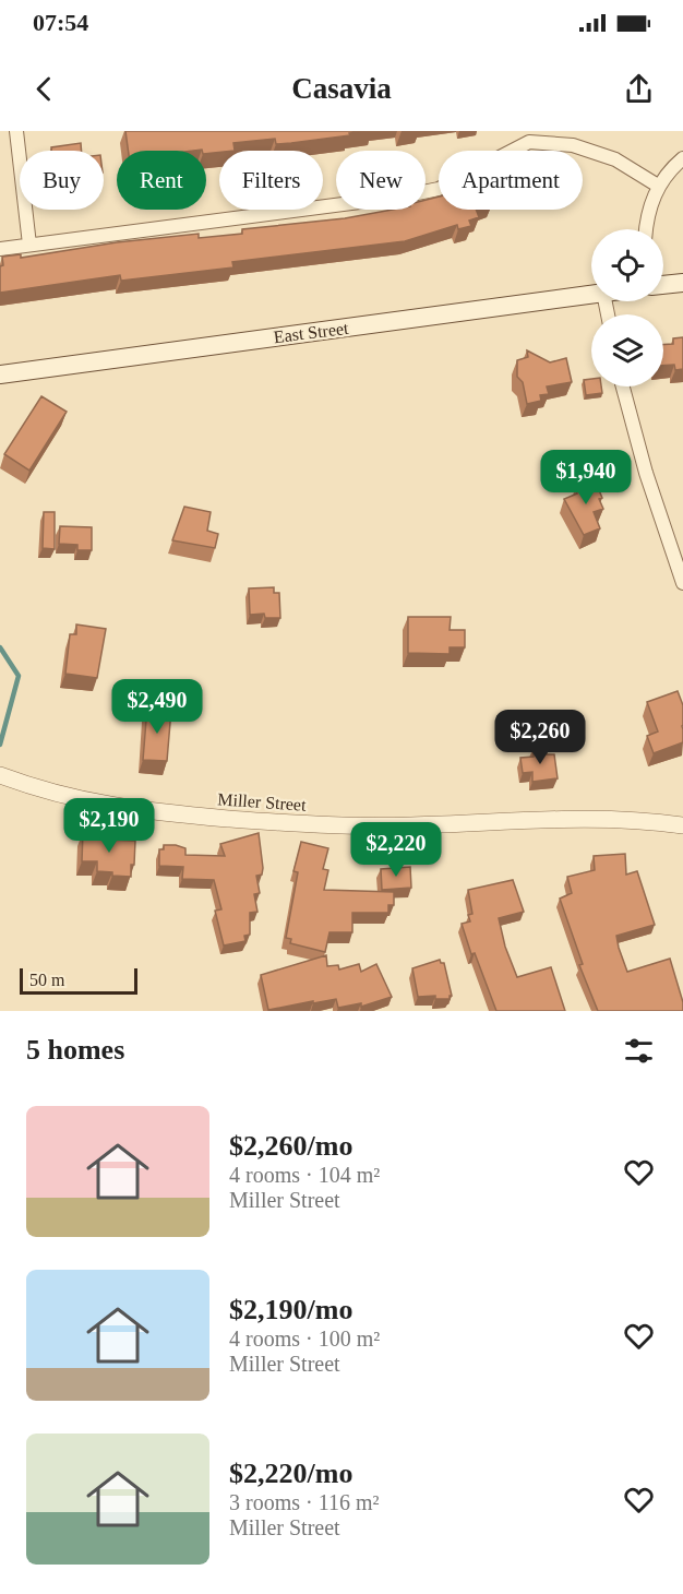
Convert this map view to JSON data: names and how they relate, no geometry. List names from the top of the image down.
{
  "streets": {
    "main road": ["East Street"],
    "street": ["Miller Street"]
  },
  "scale_bar": "50 m",
  "page": {
    "status": "07:54",
    "header": "Casavia",
    "chip": [
      "Buy",
      "Rent",
      "Filters",
      "New",
      "Apartment"
    ],
    "price": [
      "$1,940",
      "$2,490",
      "$2,260",
      "$2,190",
      "$2,220"
    ],
    "scale": "50 m",
    "heading": "5 homes",
    "list": [
      {
        "name": "$2,260/mo",
        "note": "4 rooms · 104 m² · Miller Street"
      },
      {
        "name": "$2,190/mo",
        "note": "4 rooms · 100 m² · Miller Street"
      },
      {
        "name": "$2,220/mo",
        "note": "3 rooms · 116 m² · Miller Street"
      }
    ]
  }
}
